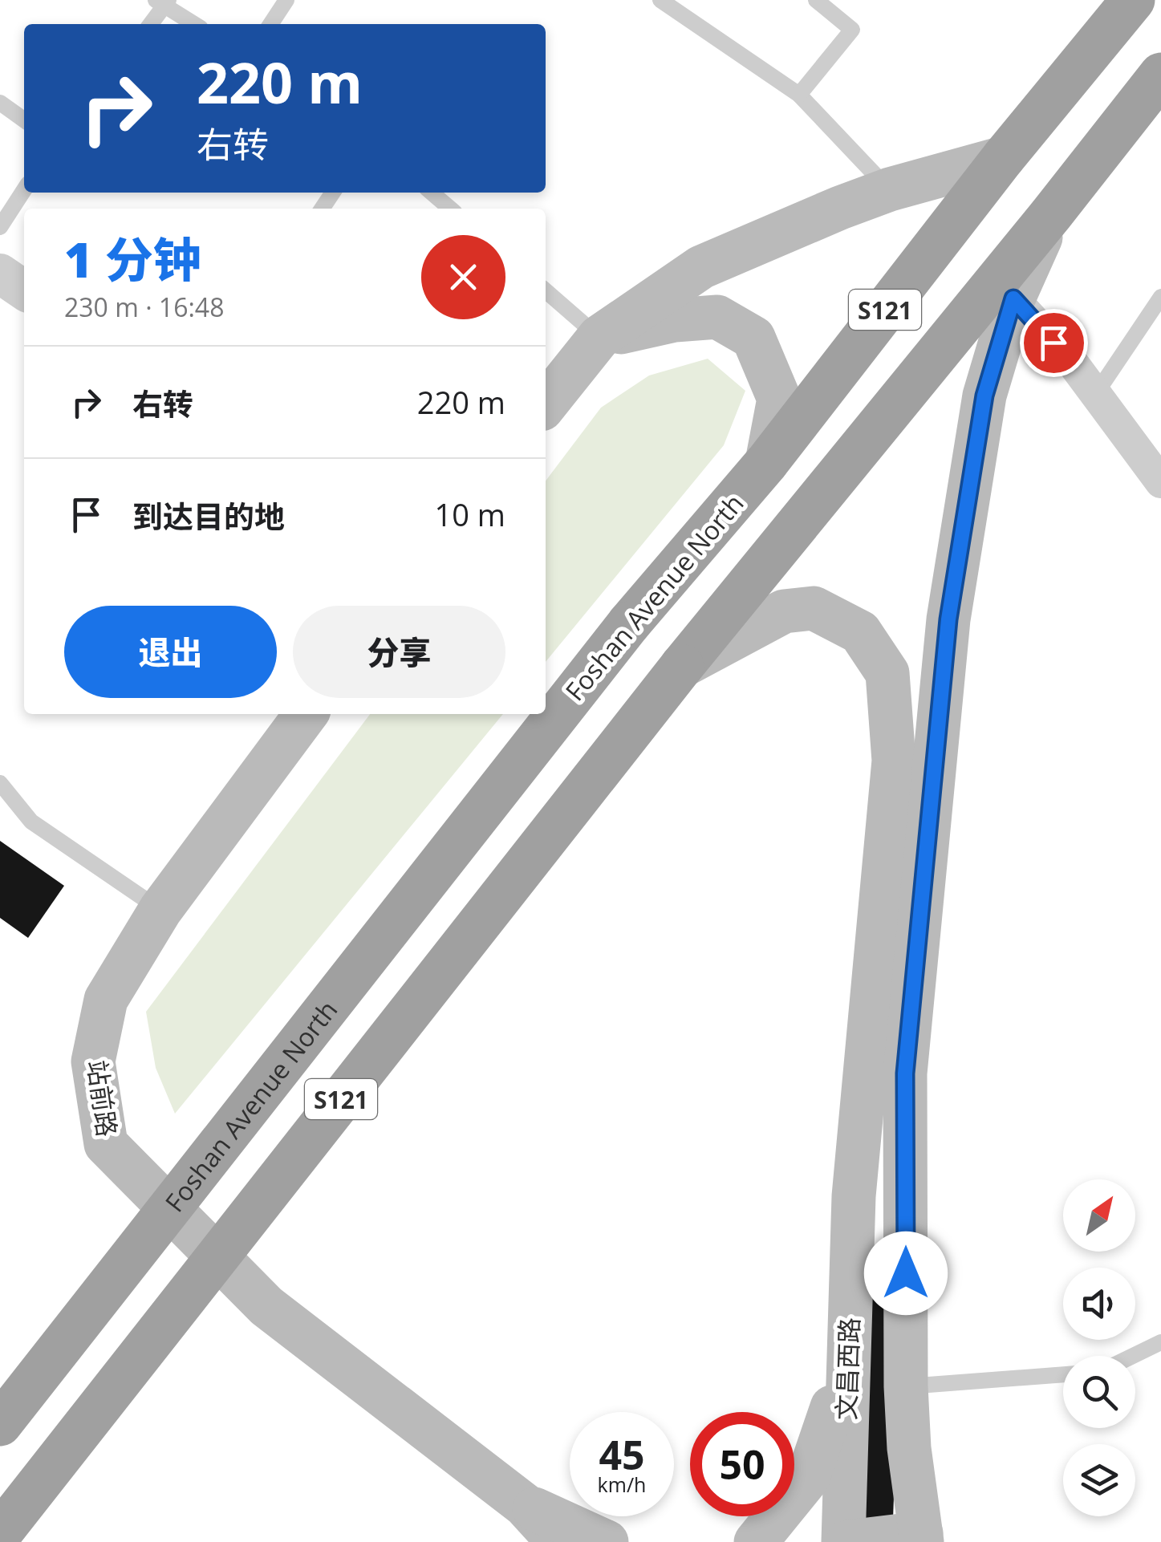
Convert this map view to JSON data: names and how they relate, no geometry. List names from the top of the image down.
{
  "streets": {
    "highway": ["S121", "Foshan Avenue North"],
    "main road": ["站前路", "文昌西路"]
  },
  "crossings": [
    ["S121", "文昌西路"]
  ],
  "north": "top right",
  "page": {
    "turn": ["220 m", "右转"],
    "heading": ["1 分钟", "230 m · 16:48"],
    "list": [
      {
        "name": "右转",
        "value": "220 m"
      },
      {
        "name": "到达目的地",
        "value": "10 m"
      }
    ],
    "buttons": ["退出", "分享"],
    "speed": "45 km/h",
    "limit": "50"
  }
}
